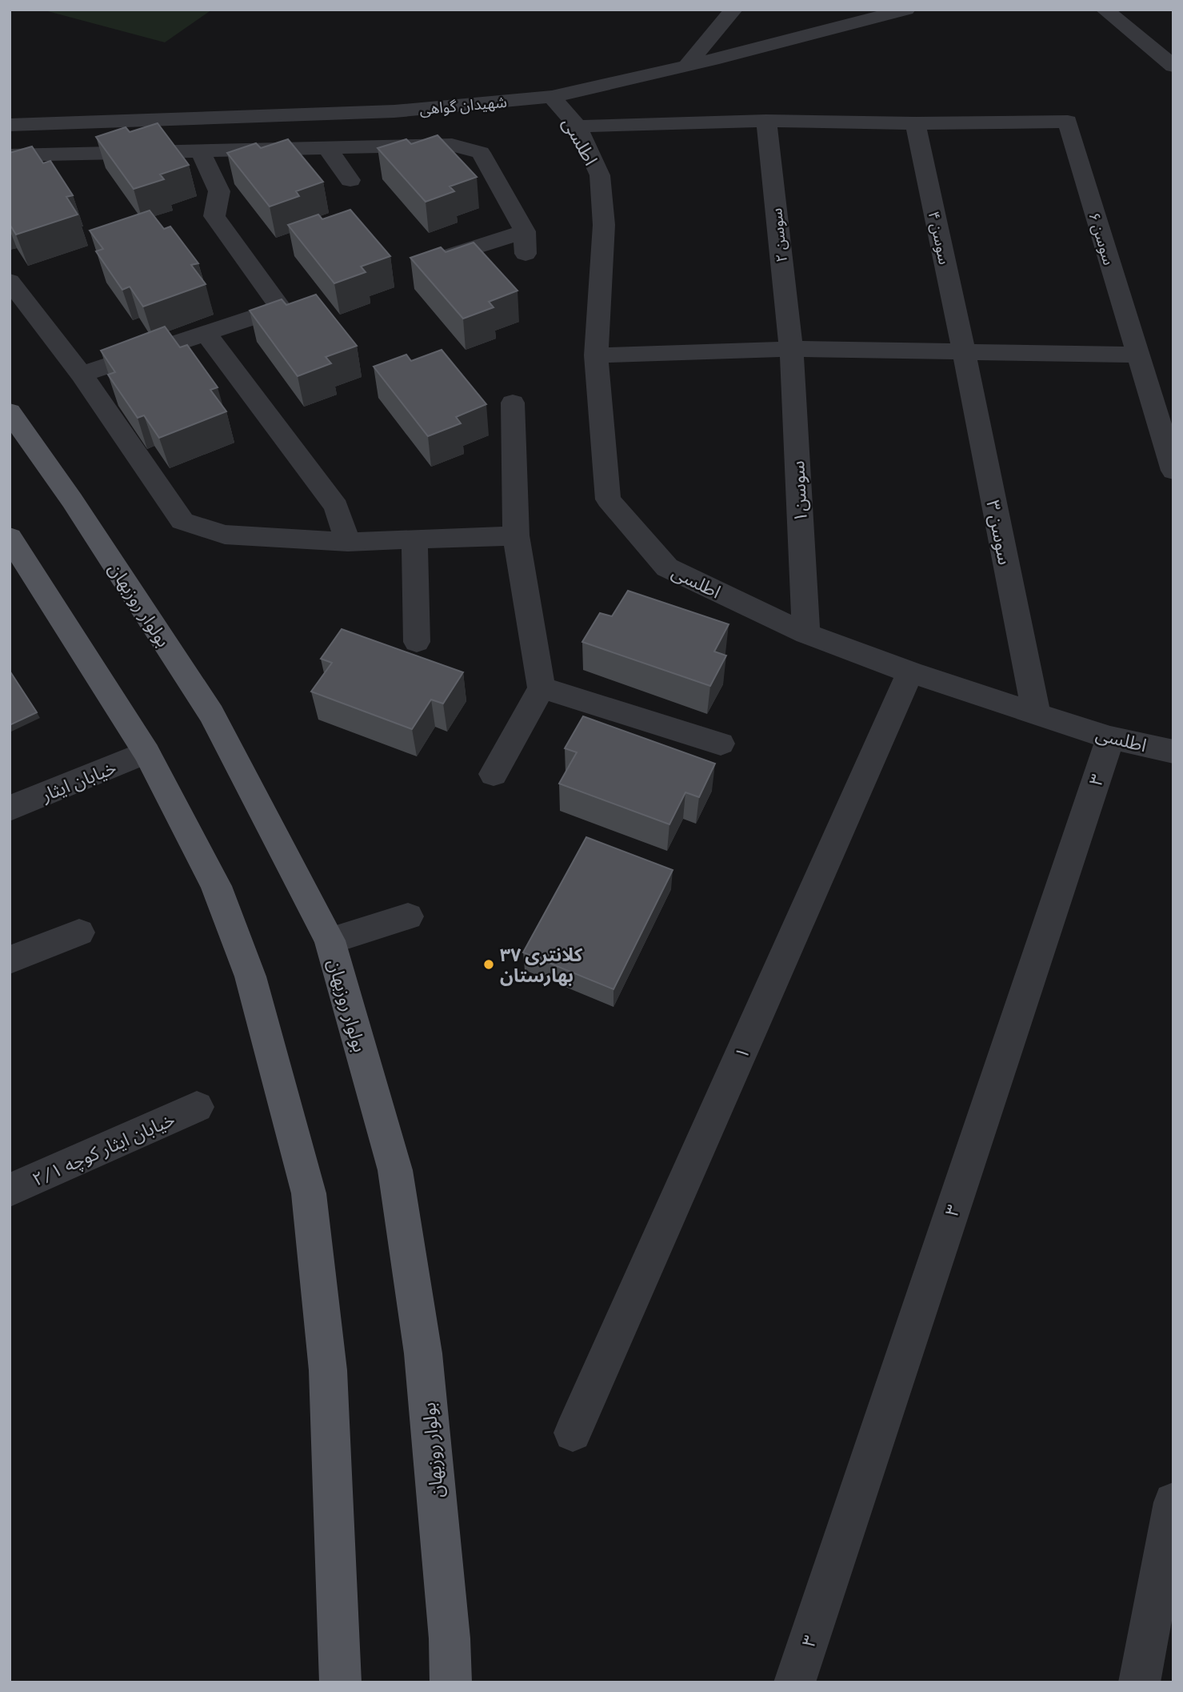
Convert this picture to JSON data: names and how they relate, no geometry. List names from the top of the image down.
{
  "streets": {
    "main road": ["بولوار روزبهان"],
    "street": [
      "شهیدان گواهی",
      "اطلسی",
      "سوسن ۲",
      "سوسن ۴",
      "سوسن ۶",
      "سوسن۱",
      "سوسن ۳",
      "۳",
      "خیابان ایثار",
      "۱",
      "خیابان ایثار کوچه ۲/۱"
    ]
  },
  "crossings": [
    ["شهیدان گواهی", "اطلسی"],
    ["اطلسی", "سوسن۱"],
    ["اطلسی", "سوسن ۳"],
    ["اطلسی", "۳"],
    ["اطلسی", "۱"],
    ["سوسن ۲", "سوسن۱"],
    ["سوسن ۴", "سوسن ۶"],
    ["سوسن ۴", "سوسن ۳"]
  ],
  "places": ["کلانتری ۳۷ بهارستان"]
}
